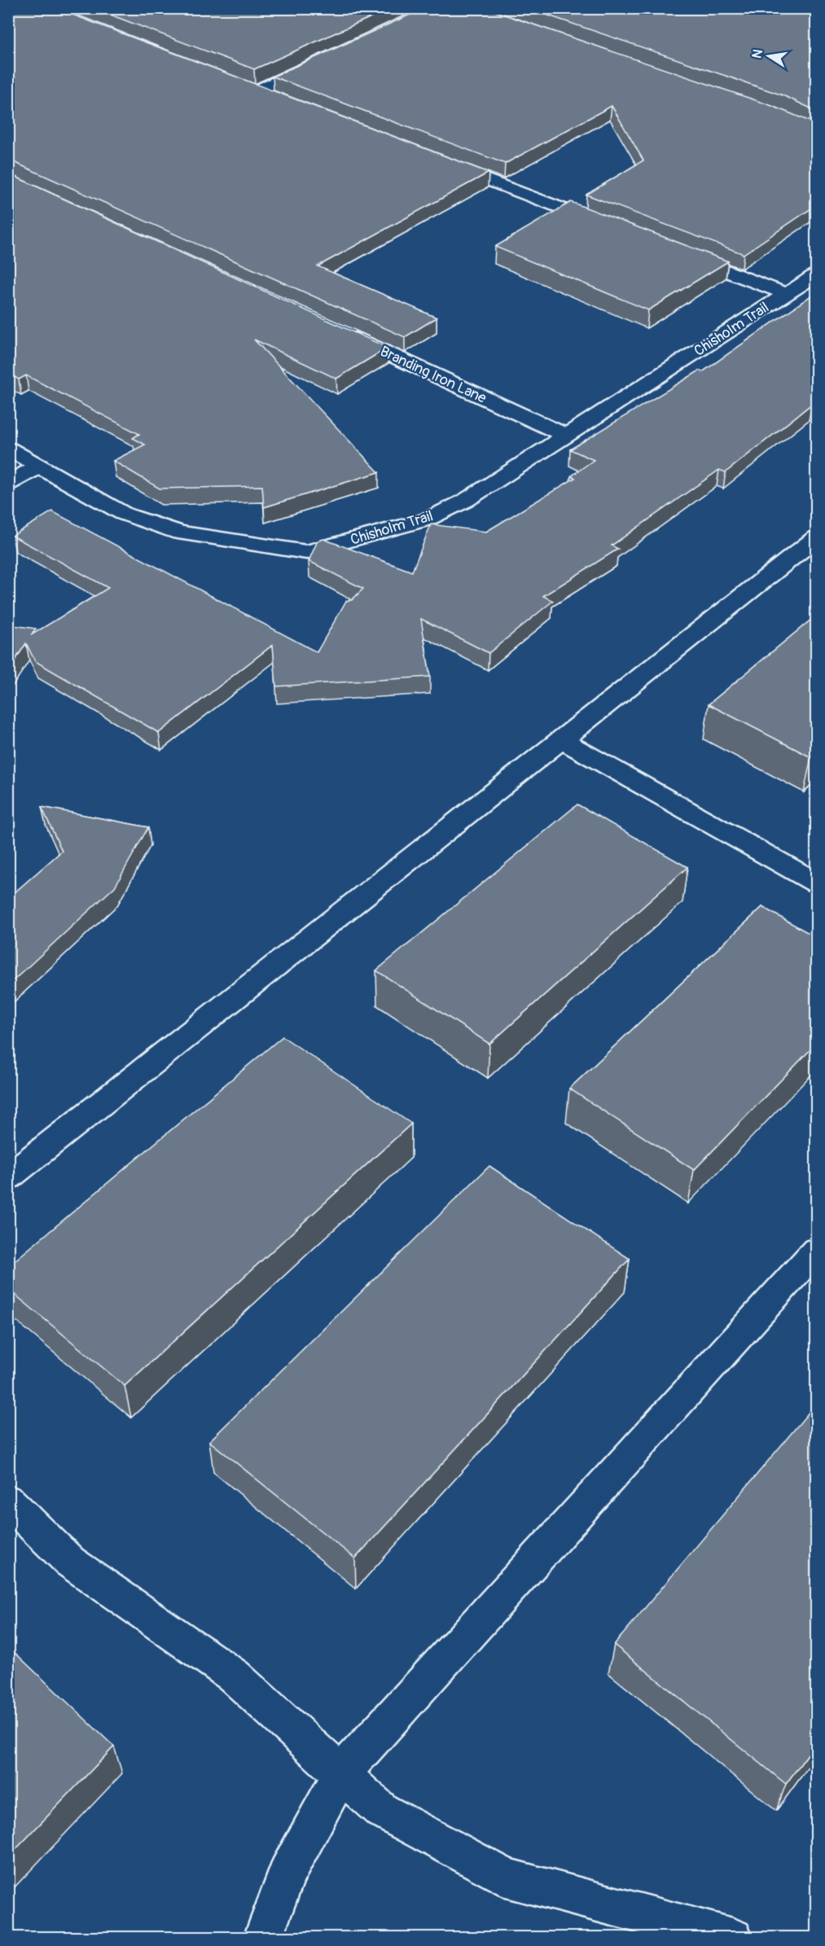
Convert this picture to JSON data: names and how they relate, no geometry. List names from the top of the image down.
{
  "streets": {
    "street": ["Chisholm Trail", "Branding Iron Lane"]
  },
  "crossings": [
    ["Chisholm Trail", "Branding Iron Lane"]
  ],
  "north": "left"
}
